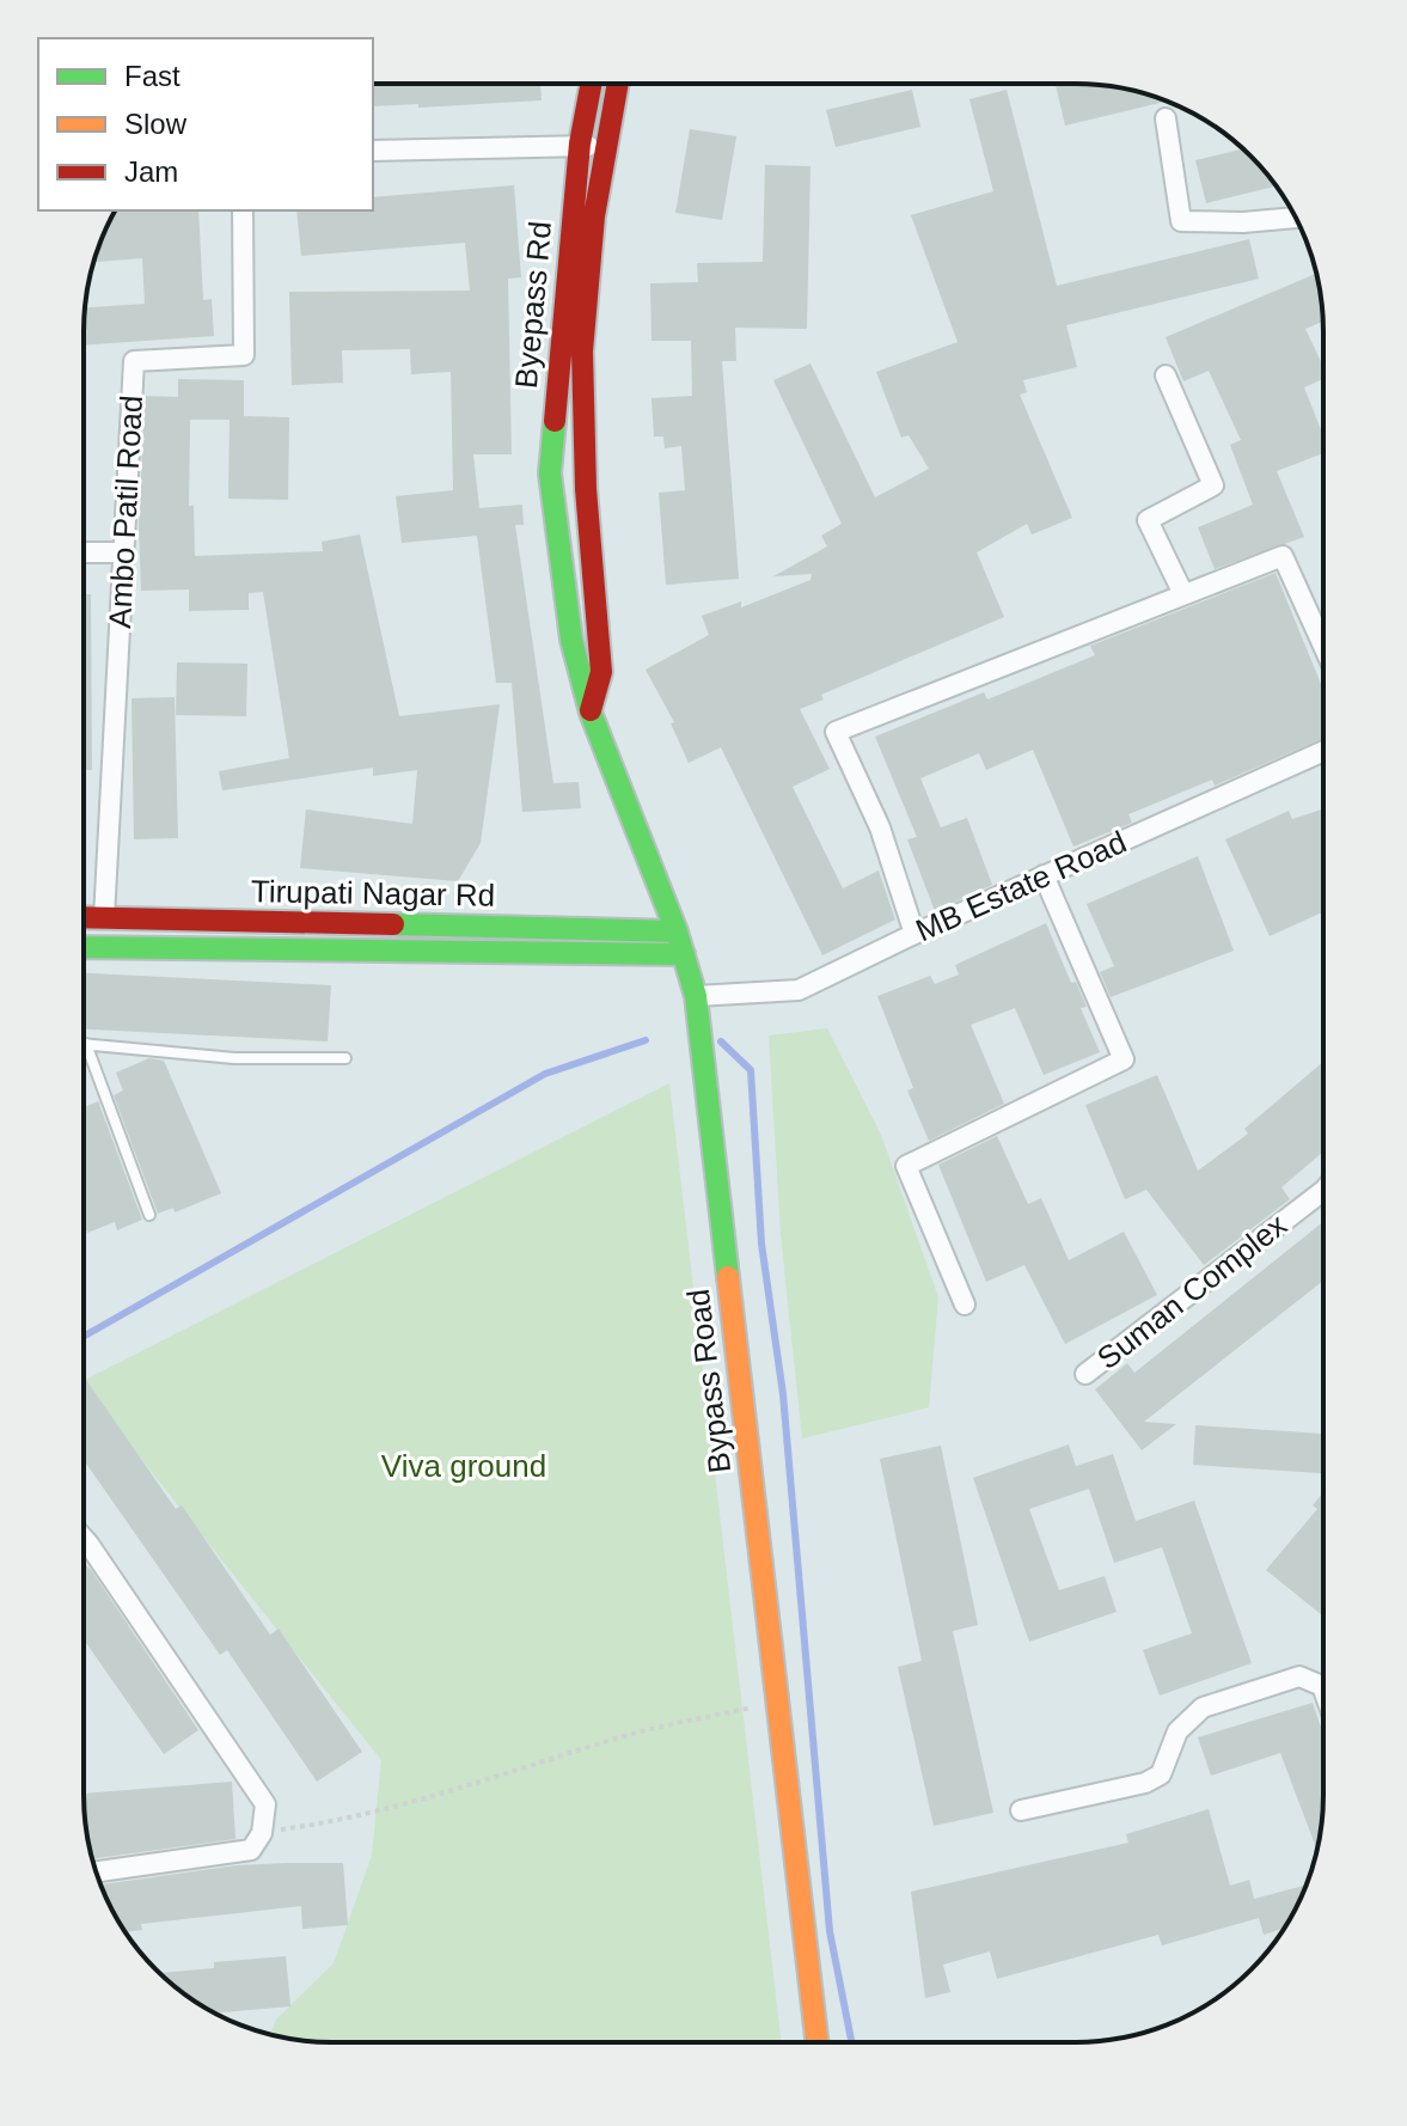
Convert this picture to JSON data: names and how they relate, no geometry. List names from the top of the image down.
{
  "streets": {
    "main road": ["Byepass Rd", "Tirupati Nagar Rd", "Bypass Road"],
    "street": ["Ambo Patil Road", "MB Estate Road", "Suman Complex"]
  },
  "crossings": [
    ["Byepass Rd", "Bypass Road"],
    ["Ambo Patil Road", "Tirupati Nagar Rd"],
    ["MB Estate Road", "Bypass Road"],
    ["Tirupati Nagar Rd", "Bypass Road"]
  ],
  "parks": ["Viva ground"],
  "legend": ["Fast", "Slow", "Jam"]
}
